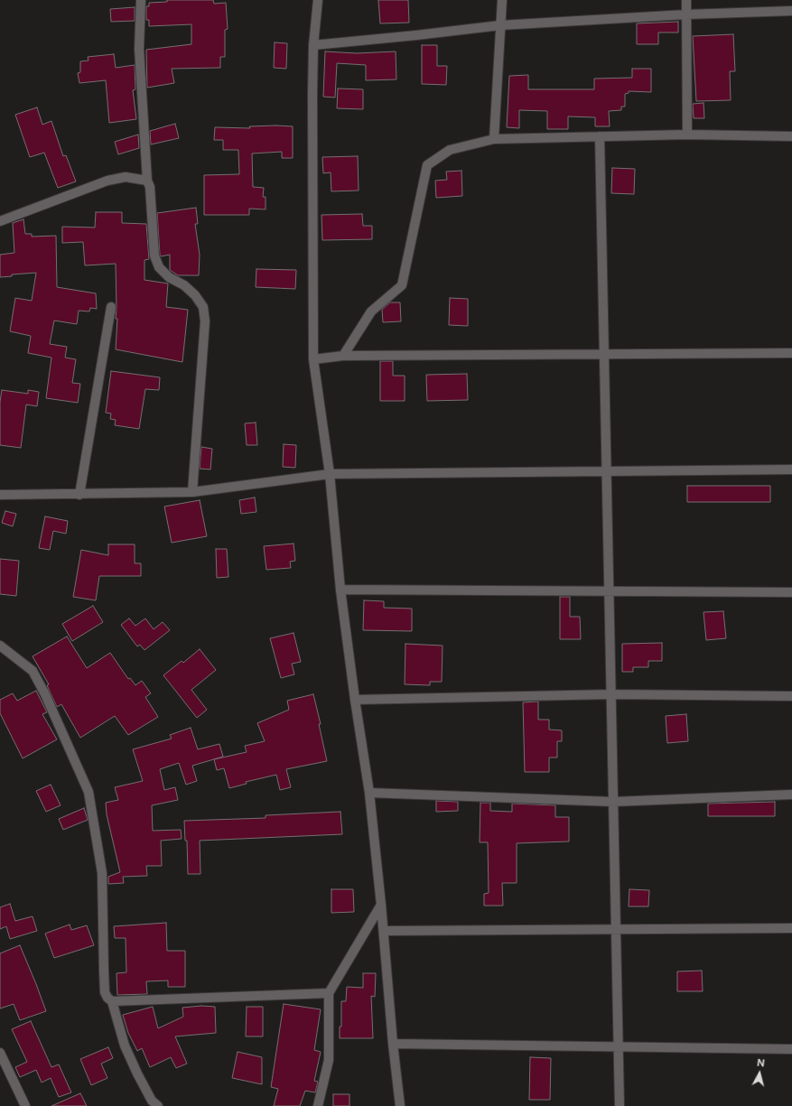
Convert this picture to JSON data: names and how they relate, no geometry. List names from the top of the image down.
{
  "north": "top"
}
